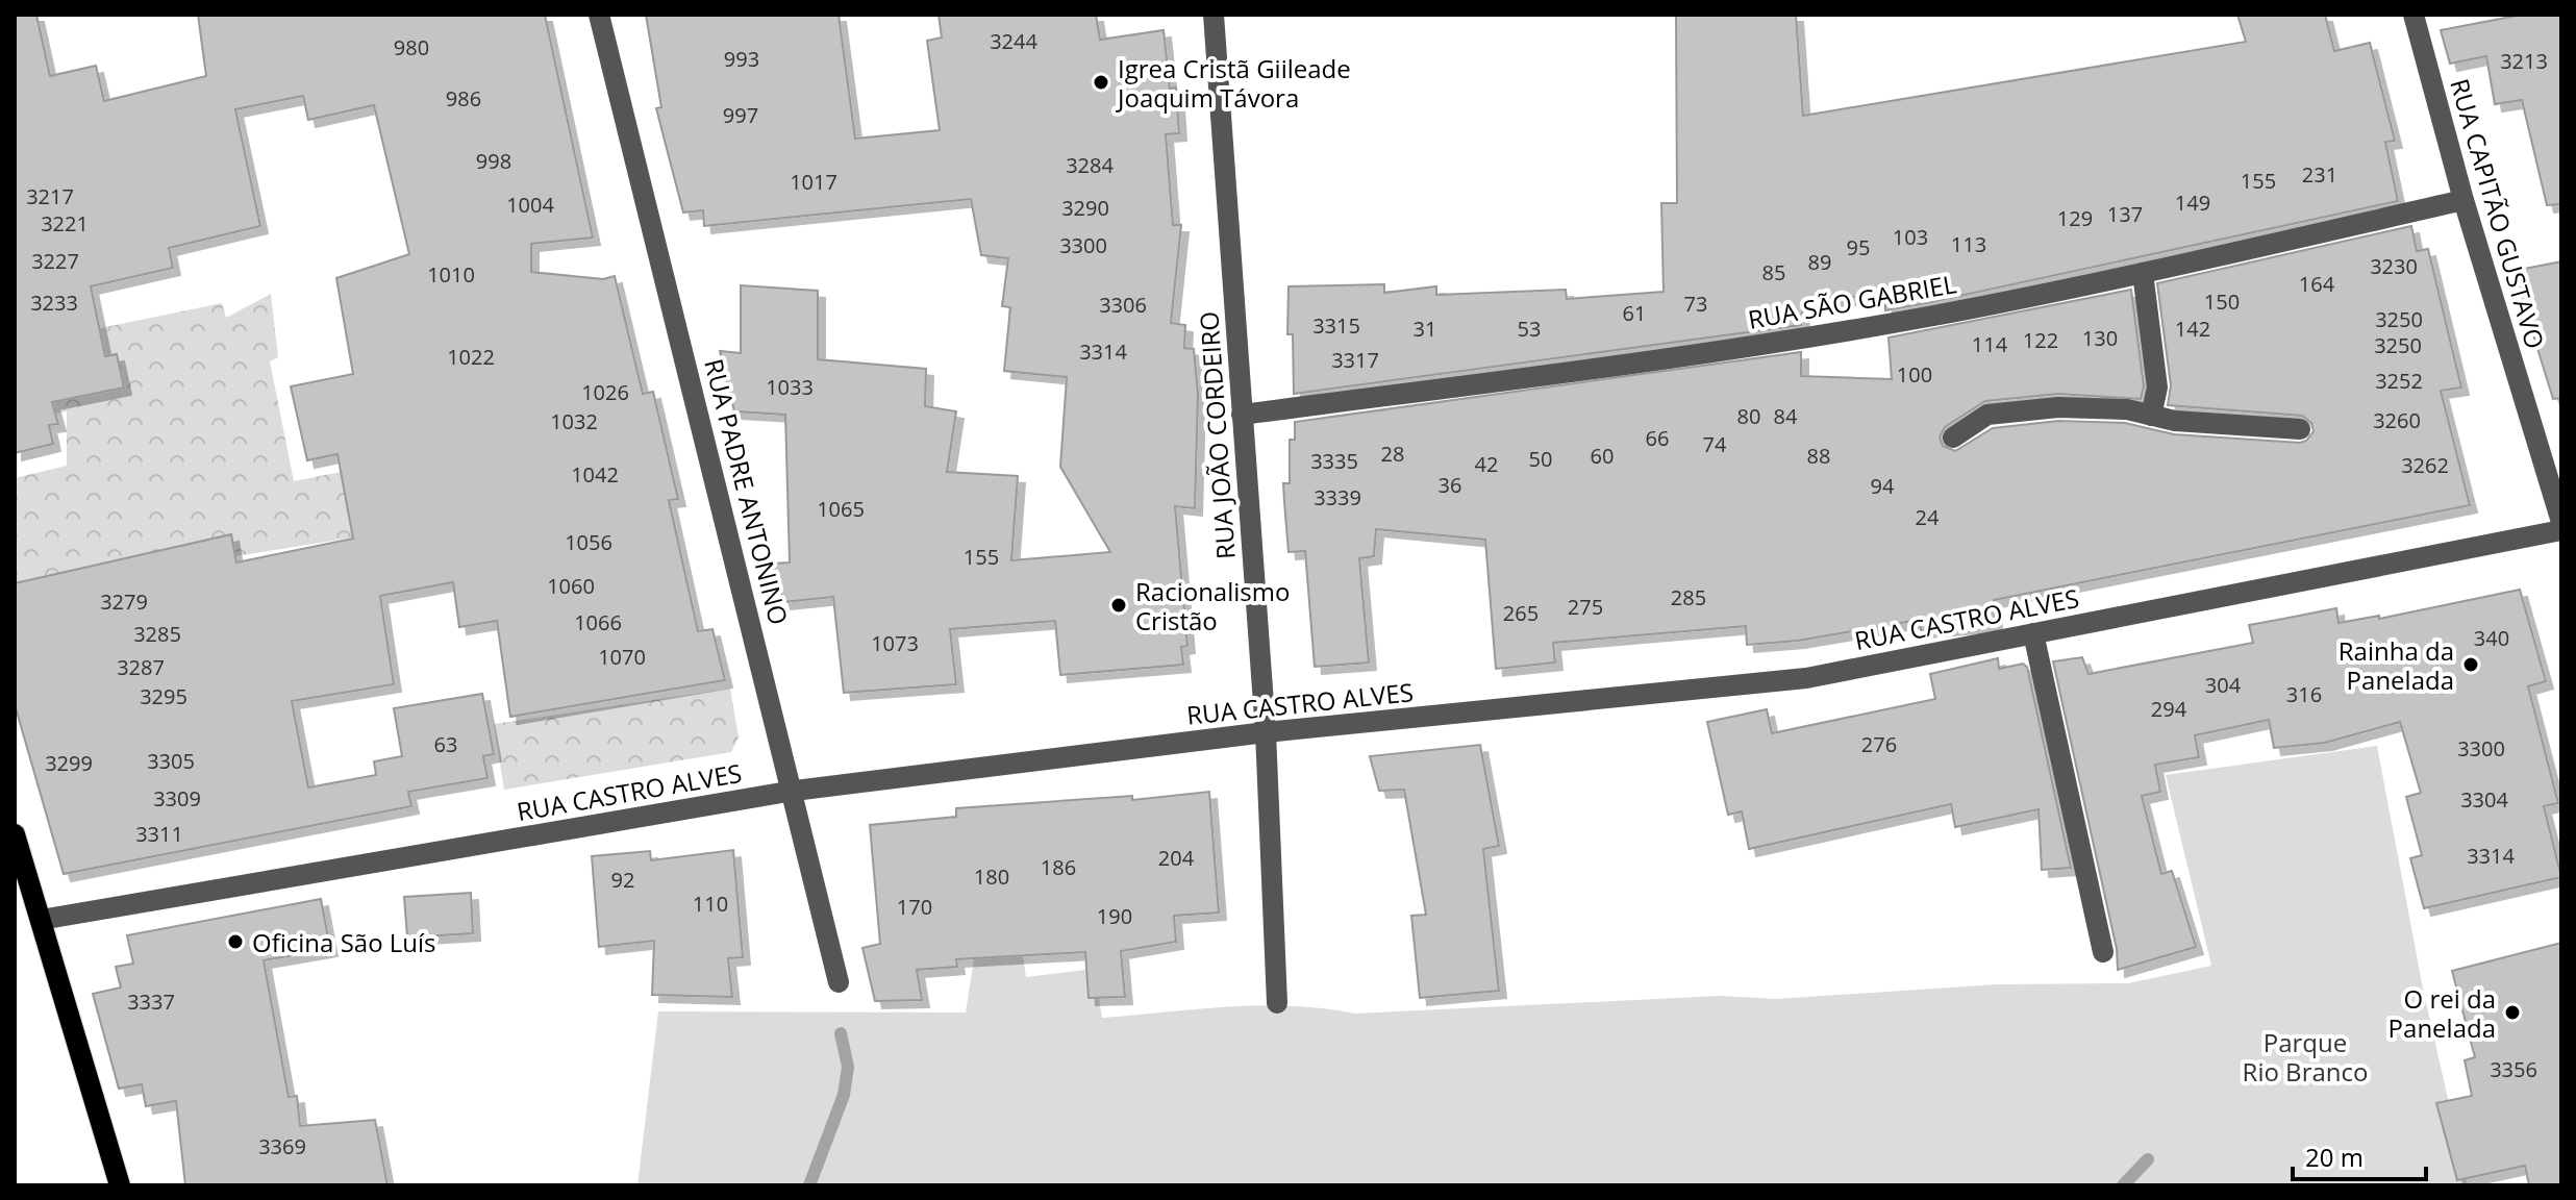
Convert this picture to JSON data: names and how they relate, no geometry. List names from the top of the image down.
{
  "streets": {
    "street": [
      "RUA CAPITÃO GUSTAVO",
      "RUA SÃO GABRIEL",
      "RUA JOÃO CORDEIRO",
      "RUA PADRE ANTONINO",
      "RUA CASTRO ALVES"
    ]
  },
  "crossings": [
    ["RUA CAPITÃO GUSTAVO", "RUA SÃO GABRIEL"],
    ["RUA SÃO GABRIEL", "RUA JOÃO CORDEIRO"],
    ["RUA JOÃO CORDEIRO", "RUA CASTRO ALVES"],
    ["RUA PADRE ANTONINO", "RUA CASTRO ALVES"]
  ],
  "parks": ["Parque Rio Branco"],
  "places": [
    "Igrea Cristã Giileade Joaquim Távora",
    "Racionalismo Cristão",
    "Rainha da Panelada",
    "Oficina São Luís",
    "O rei da Panelada"
  ],
  "house_numbers": [
    "3244",
    "980",
    "993",
    "3213",
    "986",
    "997",
    "998",
    "3284",
    "231",
    "155",
    "1017",
    "3217",
    "149",
    "1004",
    "3290",
    "137",
    "129",
    "3221",
    "103",
    "113",
    "3300",
    "95",
    "3227",
    "89",
    "3230",
    "85",
    "1010",
    "164",
    "150",
    "3233",
    "73",
    "3306",
    "61",
    "3250",
    "3315",
    "31",
    "53",
    "142",
    "130",
    "122",
    "114",
    "3250",
    "3314",
    "1022",
    "3317",
    "100",
    "3252",
    "1033",
    "1026",
    "80",
    "84",
    "3260",
    "1032",
    "66",
    "74",
    "28",
    "60",
    "88",
    "50",
    "3335",
    "42",
    "3262",
    "1042",
    "36",
    "94",
    "3339",
    "1065",
    "24",
    "1056",
    "155",
    "1060",
    "285",
    "3279",
    "275",
    "265",
    "1066",
    "3285",
    "340",
    "1073",
    "1070",
    "3287",
    "304",
    "316",
    "3295",
    "294",
    "63",
    "276",
    "3300",
    "3305",
    "3299",
    "3309",
    "3304",
    "3311",
    "3314",
    "204",
    "186",
    "180",
    "92",
    "110",
    "170",
    "190",
    "3337",
    "3356",
    "3369"
  ],
  "scale_bar": "20 m"
}
